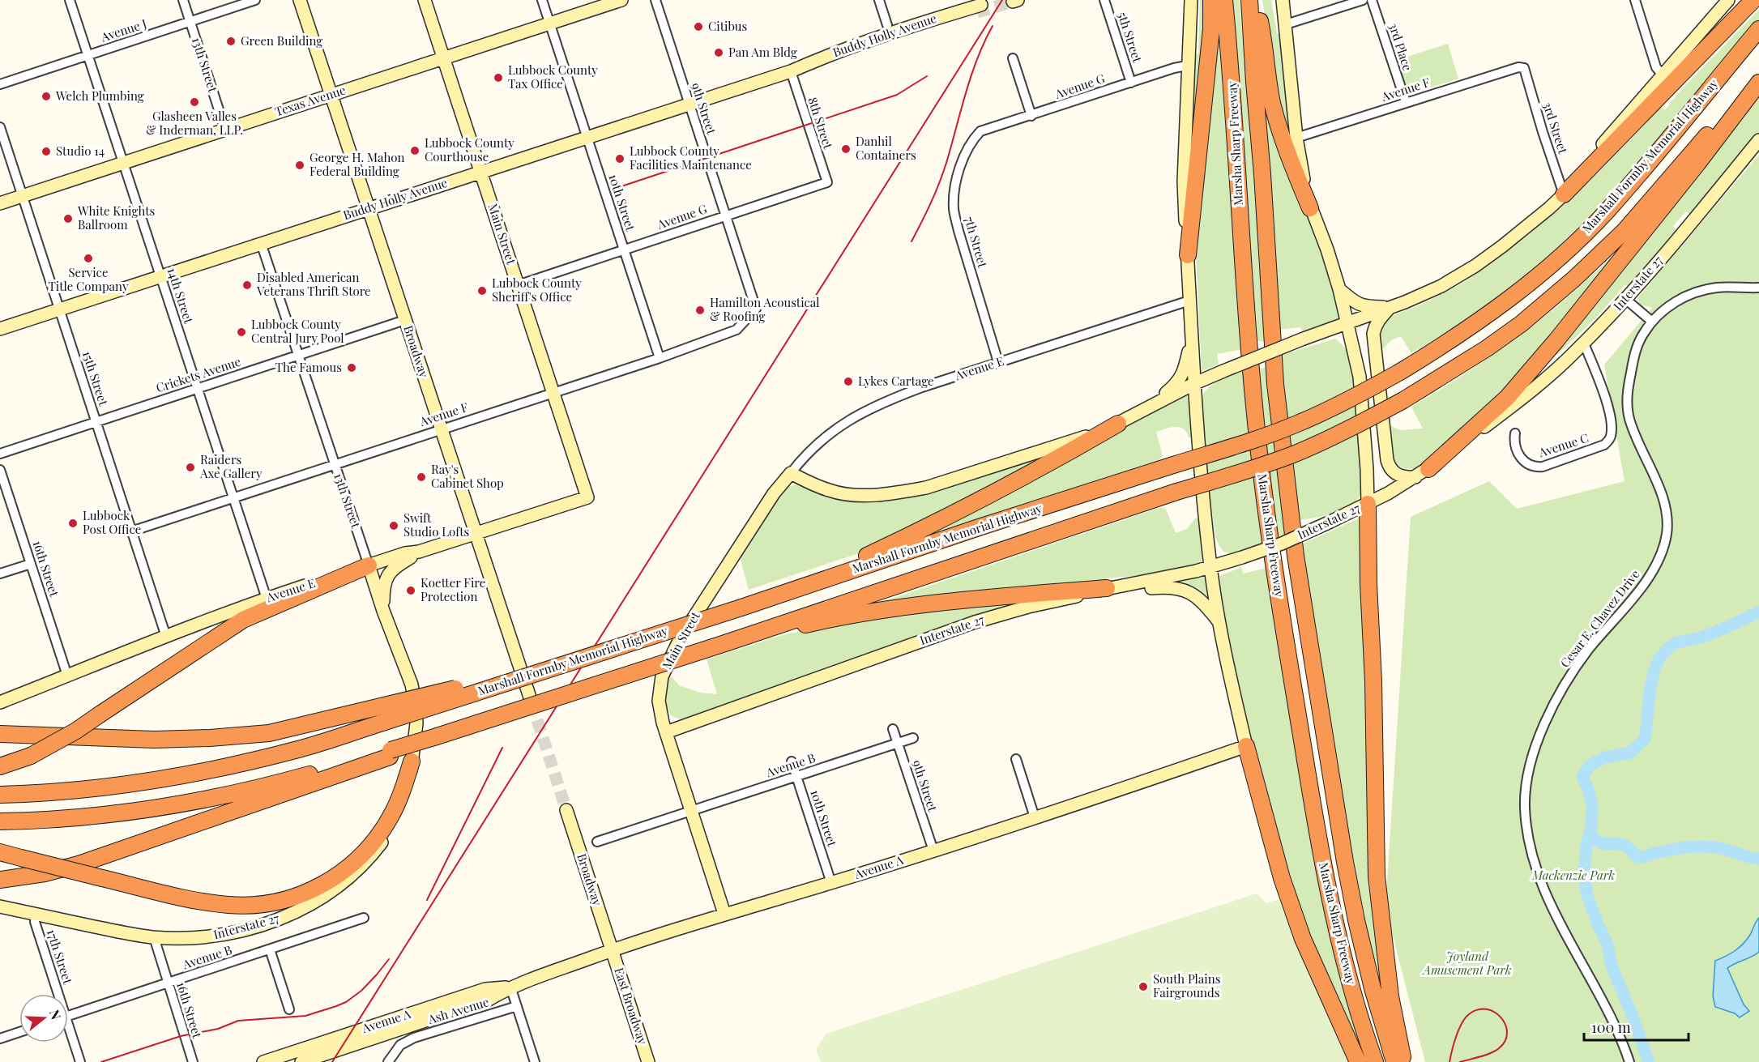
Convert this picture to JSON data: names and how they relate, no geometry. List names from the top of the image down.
{
  "streets": {
    "highway": ["Marsha Sharp Freeway", "Marshall Formby Memorial Highway"],
    "main road": [
      "Buddy Holly Avenue",
      "13th Street",
      "Texas Avenue",
      "Main Street",
      "Interstate 27",
      "Broadway",
      "Avenue E",
      "Avenue A",
      "East Broadway"
    ],
    "street": [
      "Avenue J",
      "5th Street",
      "3rd Place",
      "Avenue G",
      "Avenue F",
      "9th Street",
      "8th Street",
      "3rd Street",
      "10th Street",
      "7th Street",
      "14th Street",
      "Crickets Avenue",
      "15th Street",
      "Avenue C",
      "16th Street",
      "Cesar E. Chavez Drive",
      "Avenue B",
      "17th Street",
      "Ash Avenue"
    ]
  },
  "crossings": [
    ["Avenue J", "13th Street"],
    ["Avenue J", "14th Street"],
    ["Buddy Holly Avenue", "13th Street"],
    ["Buddy Holly Avenue", "9th Street"],
    ["Buddy Holly Avenue", "8th Street"],
    ["Buddy Holly Avenue", "10th Street"],
    ["Buddy Holly Avenue", "Main Street"],
    ["Buddy Holly Avenue", "14th Street"],
    ["Buddy Holly Avenue", "Broadway"],
    ["Buddy Holly Avenue", "15th Street"],
    ["5th Street", "Avenue G"],
    ["3rd Place", "Avenue F"],
    ["13th Street", "Avenue F"],
    ["13th Street", "Texas Avenue"],
    ["13th Street", "Interstate 27"],
    ["13th Street", "Avenue E"],
    ["13th Street", "Crickets Avenue"],
    ["Avenue G", "9th Street"],
    ["Avenue G", "8th Street"],
    ["Avenue G", "10th Street"],
    ["Avenue G", "Main Street"],
    ["Avenue G", "7th Street"],
    ["Avenue F", "9th Street"],
    ["Avenue F", "3rd Street"],
    ["Avenue F", "10th Street"],
    ["Avenue F", "Main Street"],
    ["Avenue F", "14th Street"],
    ["Avenue F", "Broadway"],
    ["Avenue F", "15th Street"],
    ["Texas Avenue", "10th Street"],
    ["Texas Avenue", "Main Street"],
    ["Texas Avenue", "14th Street"],
    ["Texas Avenue", "Broadway"],
    ["Texas Avenue", "15th Street"],
    ["9th Street", "Avenue B"],
    ["9th Street", "Avenue A"],
    ["10th Street", "Avenue B"],
    ["10th Street", "Avenue A"],
    ["Main Street", "Interstate 27"],
    ["Main Street", "Avenue E"],
    ["Main Street", "Avenue B"],
    ["Main Street", "Avenue A"],
    ["7th Street", "Avenue E"],
    ["Interstate 27", "Avenue C"],
    ["Interstate 27", "16th Street"],
    ["Interstate 27", "17th Street"],
    ["14th Street", "Avenue E"],
    ["14th Street", "Crickets Avenue"],
    ["Broadway", "Avenue E"],
    ["Broadway", "Crickets Avenue"],
    ["Broadway", "Avenue A"],
    ["Broadway", "East Broadway"],
    ["Avenue E", "15th Street"],
    ["Avenue E", "16th Street"],
    ["Crickets Avenue", "15th Street"],
    ["16th Street", "Avenue B"],
    ["Avenue A", "East Broadway"]
  ],
  "parks": ["Mackenzie Park", "Joyland Amusement Park"],
  "places": [
    "Citibus",
    "Green Building",
    "Pan Am Bldg",
    "Lubbock County Tax Office",
    "Welch Plumbing",
    "Glasheen Valles & Inderman, LLP.",
    "Danhil Containers",
    "Lubbock County Courthouse",
    "Studio 14",
    "Lubbock County Facilities Maintenance",
    "George H. Mahon Federal Building",
    "White Knights Ballroom",
    "Service Title Company",
    "Disabled American Veterans Thrift Store",
    "Lubbock County Sheriff's Office",
    "Hamilton Acoustical & Roofing",
    "Lubbock County Central Jury Pool",
    "The Famous",
    "Lykes Cartage",
    "Raiders Axe Gallery",
    "Ray's Cabinet Shop",
    "Lubbock Post Office",
    "Swift Studio Lofts",
    "Koetter Fire Protection",
    "South Plains Fairgrounds"
  ],
  "scale_bar": "100 m",
  "north": "right"
}
